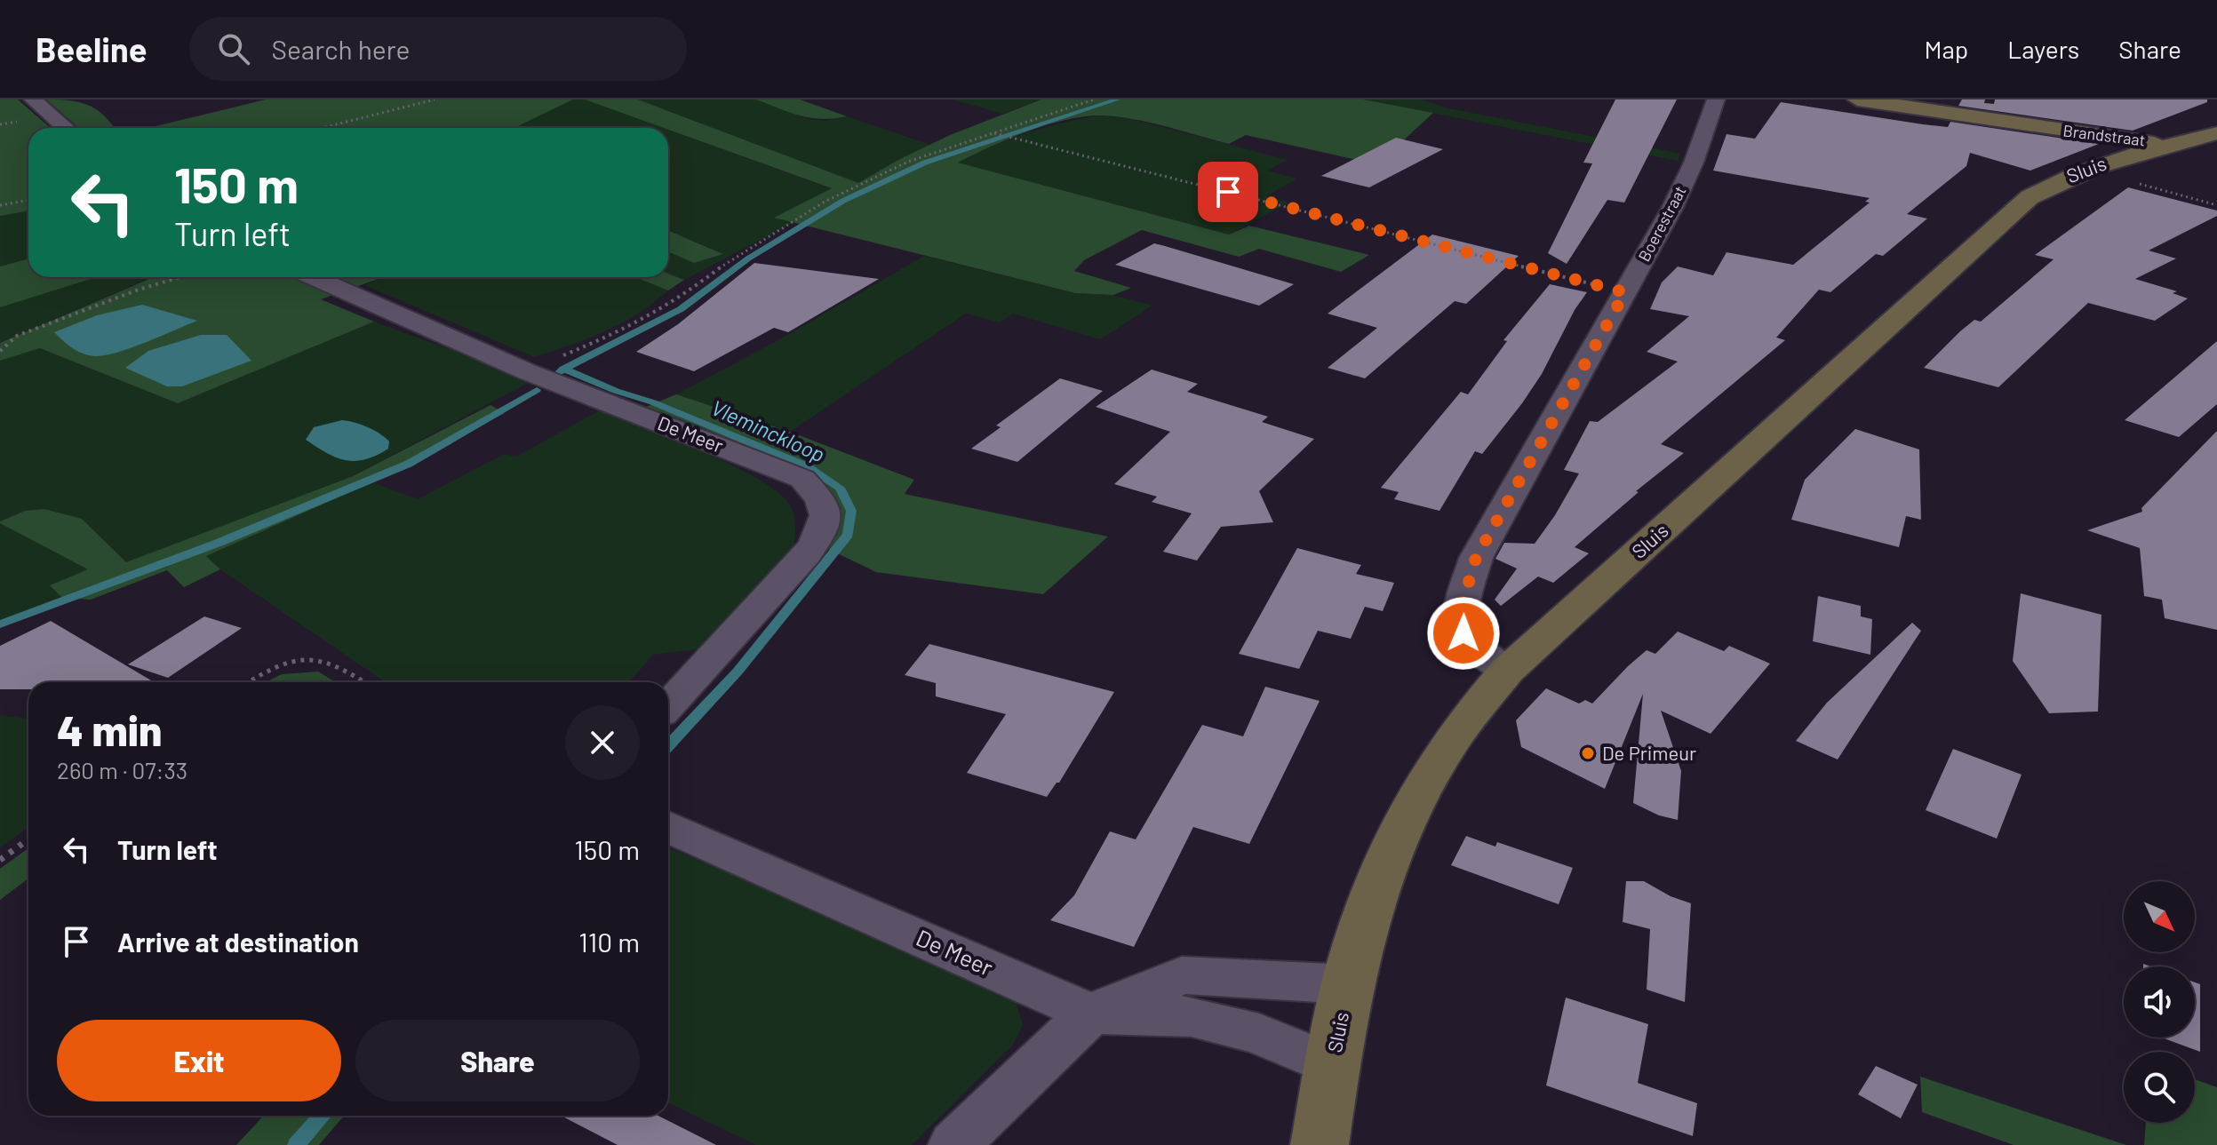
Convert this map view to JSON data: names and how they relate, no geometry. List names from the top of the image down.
{
  "streets": {
    "street": [
      "Brandstraat",
      "Sluis",
      "Boerestraat",
      "De Meer"
    ]
  },
  "crossings": [
    ["Brandstraat", "Sluis"],
    ["Sluis", "Boerestraat"]
  ],
  "water": ["Vleminckloop"],
  "places": ["De Primeur"],
  "north": "bottom right",
  "page": {
    "header": "Beeline",
    "search": "Search here",
    "nav": ["Map", "Layers", "Share"],
    "turn": ["150 m", "Turn left"],
    "heading": ["4 min", "260 m · 07:33"],
    "list": [
      {
        "name": "Turn left",
        "value": "150 m"
      },
      {
        "name": "Arrive at destination",
        "value": "110 m"
      }
    ],
    "buttons": ["Exit", "Share"]
  }
}
